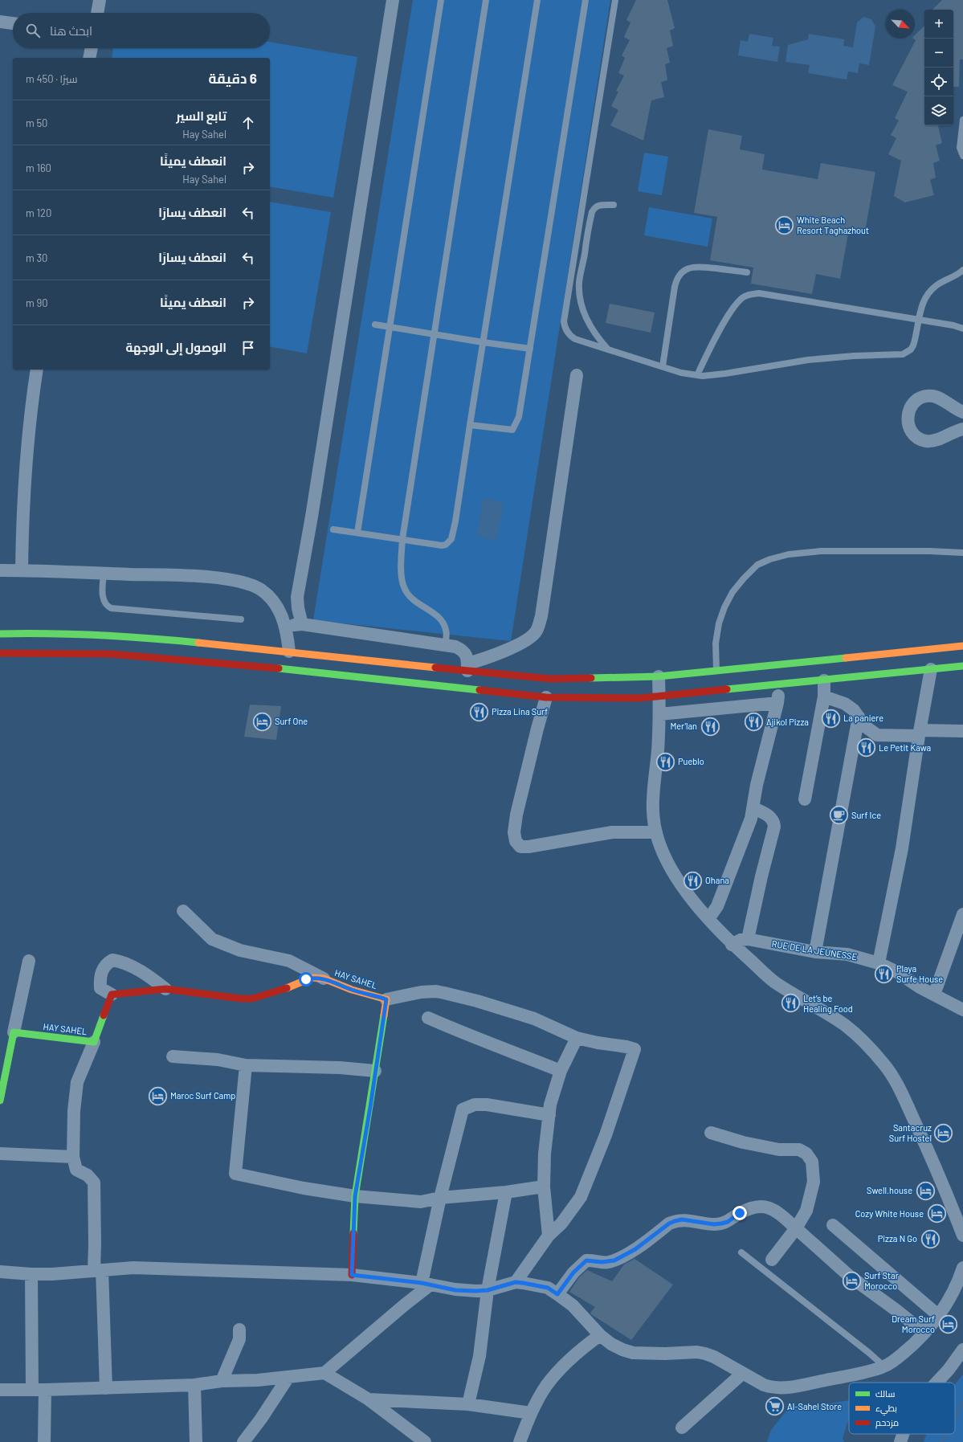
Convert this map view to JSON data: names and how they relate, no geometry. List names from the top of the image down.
{
  "streets": {
    "main road": ["HAY SAHEL"],
    "street": ["RUE DE LA JEUNESSE"]
  },
  "places": {
    "hotel": [
      "White Beach Resort Taghazhout",
      "Surf One",
      "Maroc Surf Camp",
      "Santacruz Surf Hostel",
      "Swell.house",
      "Cozy White House",
      "Surf Star Morocco",
      "Dream Surf Morocco"
    ],
    "restaurant": [
      "Pizza Lina Surf",
      "La paniere",
      "Ajikol Pizza",
      "Mer'lan",
      "Le Petit Kawa",
      "Pueblo",
      "Ohana",
      "Playa Surfe House",
      "Let’s be Healing Food",
      "Pizza N Go"
    ],
    "cafe": ["Surf Ice"],
    "supermarket": ["Al-Sahel Store"]
  },
  "legend": ["سالك", "بطيء", "مزدحم"],
  "north": "bottom right",
  "page": {
    "map_buttons": ["+", "−"],
    "search": "ابحث هنا",
    "heading": ["6 دقيقة", "سيرًا · 450 m"],
    "list": [
      ["تابع السير", "Hay Sahel", "50 m"],
      ["انعطف يمينًا", "Hay Sahel", "160 m"],
      ["انعطف يسارًا", "120 m"],
      ["انعطف يسارًا", "30 m"],
      ["انعطف يمينًا", "90 m"],
      "الوصول إلى الوجهة"
    ]
  }
}
